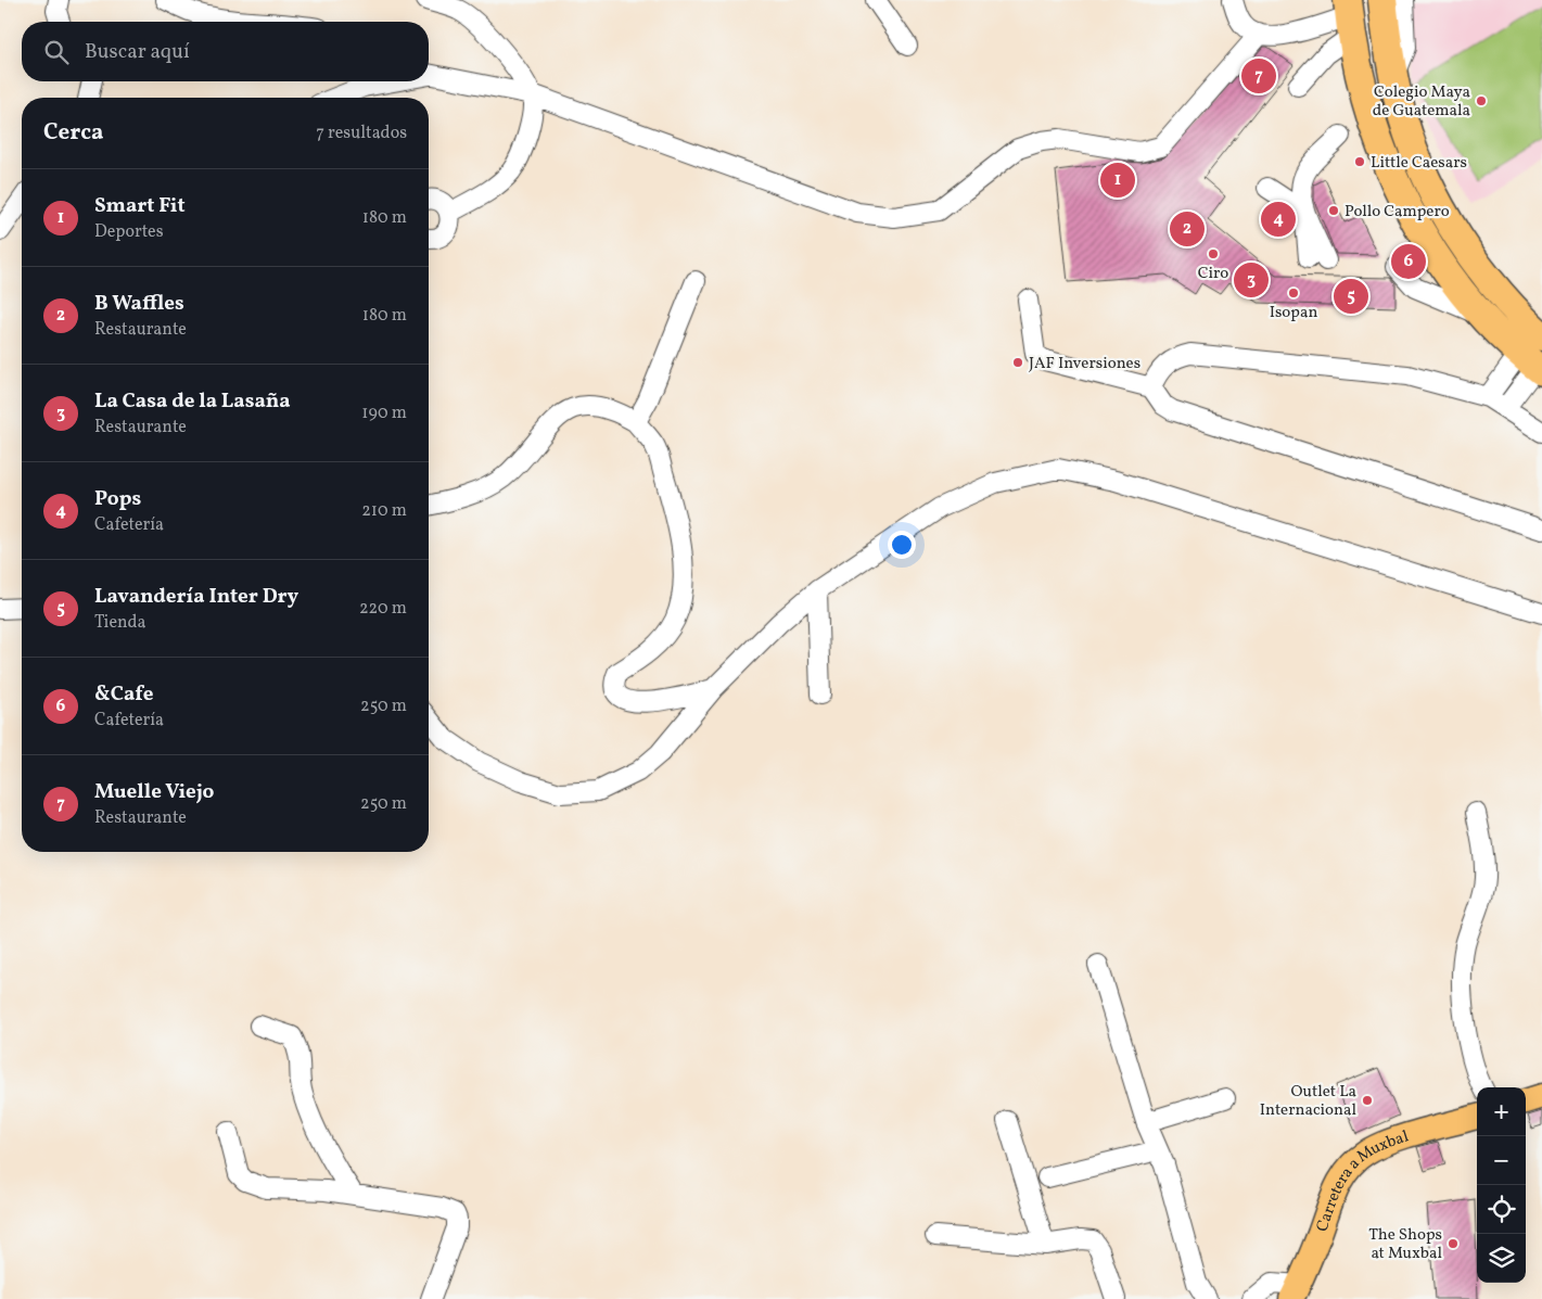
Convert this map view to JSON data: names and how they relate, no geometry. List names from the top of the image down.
{
  "streets": {
    "main road": ["Carretera a Muxbal"]
  },
  "places": [
    "Colegio Maya de Guatemala",
    "Little Caesars",
    "Pollo Campero",
    "Ciro",
    "Isopan",
    "JAF Inversiones",
    "Outlet La Internacional",
    "The Shops at Muxbal"
  ],
  "page": {
    "search": "Buscar aquí",
    "pins": [
      "7",
      "1",
      "4",
      "2",
      "6",
      "3",
      "5"
    ],
    "heading": ["Cerca", "7 resultados"],
    "list": [
      {
        "mark": "1",
        "name": "Smart Fit",
        "note": "Deportes",
        "value": "180 m"
      },
      {
        "mark": "2",
        "name": "B Waffles",
        "note": "Restaurante",
        "value": "180 m"
      },
      {
        "mark": "3",
        "name": "La Casa de la Lasaña",
        "note": "Restaurante",
        "value": "190 m"
      },
      {
        "mark": "4",
        "name": "Pops",
        "note": "Cafetería",
        "value": "210 m"
      },
      {
        "mark": "5",
        "name": "Lavandería Inter Dry",
        "note": "Tienda",
        "value": "220 m"
      },
      {
        "mark": "6",
        "name": "&Cafe",
        "note": "Cafetería",
        "value": "250 m"
      },
      {
        "mark": "7",
        "name": "Muelle Viejo",
        "note": "Restaurante",
        "value": "250 m"
      }
    ],
    "map_buttons": ["+", "−"]
  }
}
